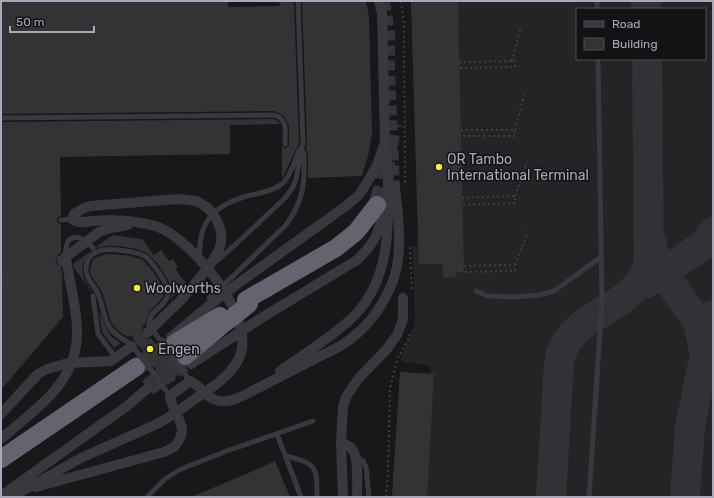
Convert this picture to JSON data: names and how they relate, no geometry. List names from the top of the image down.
{
  "places": ["OR Tambo International Terminal", "Woolworths", "Engen"],
  "legend": ["Road", "Building"],
  "scale_bar": "50 m"
}
